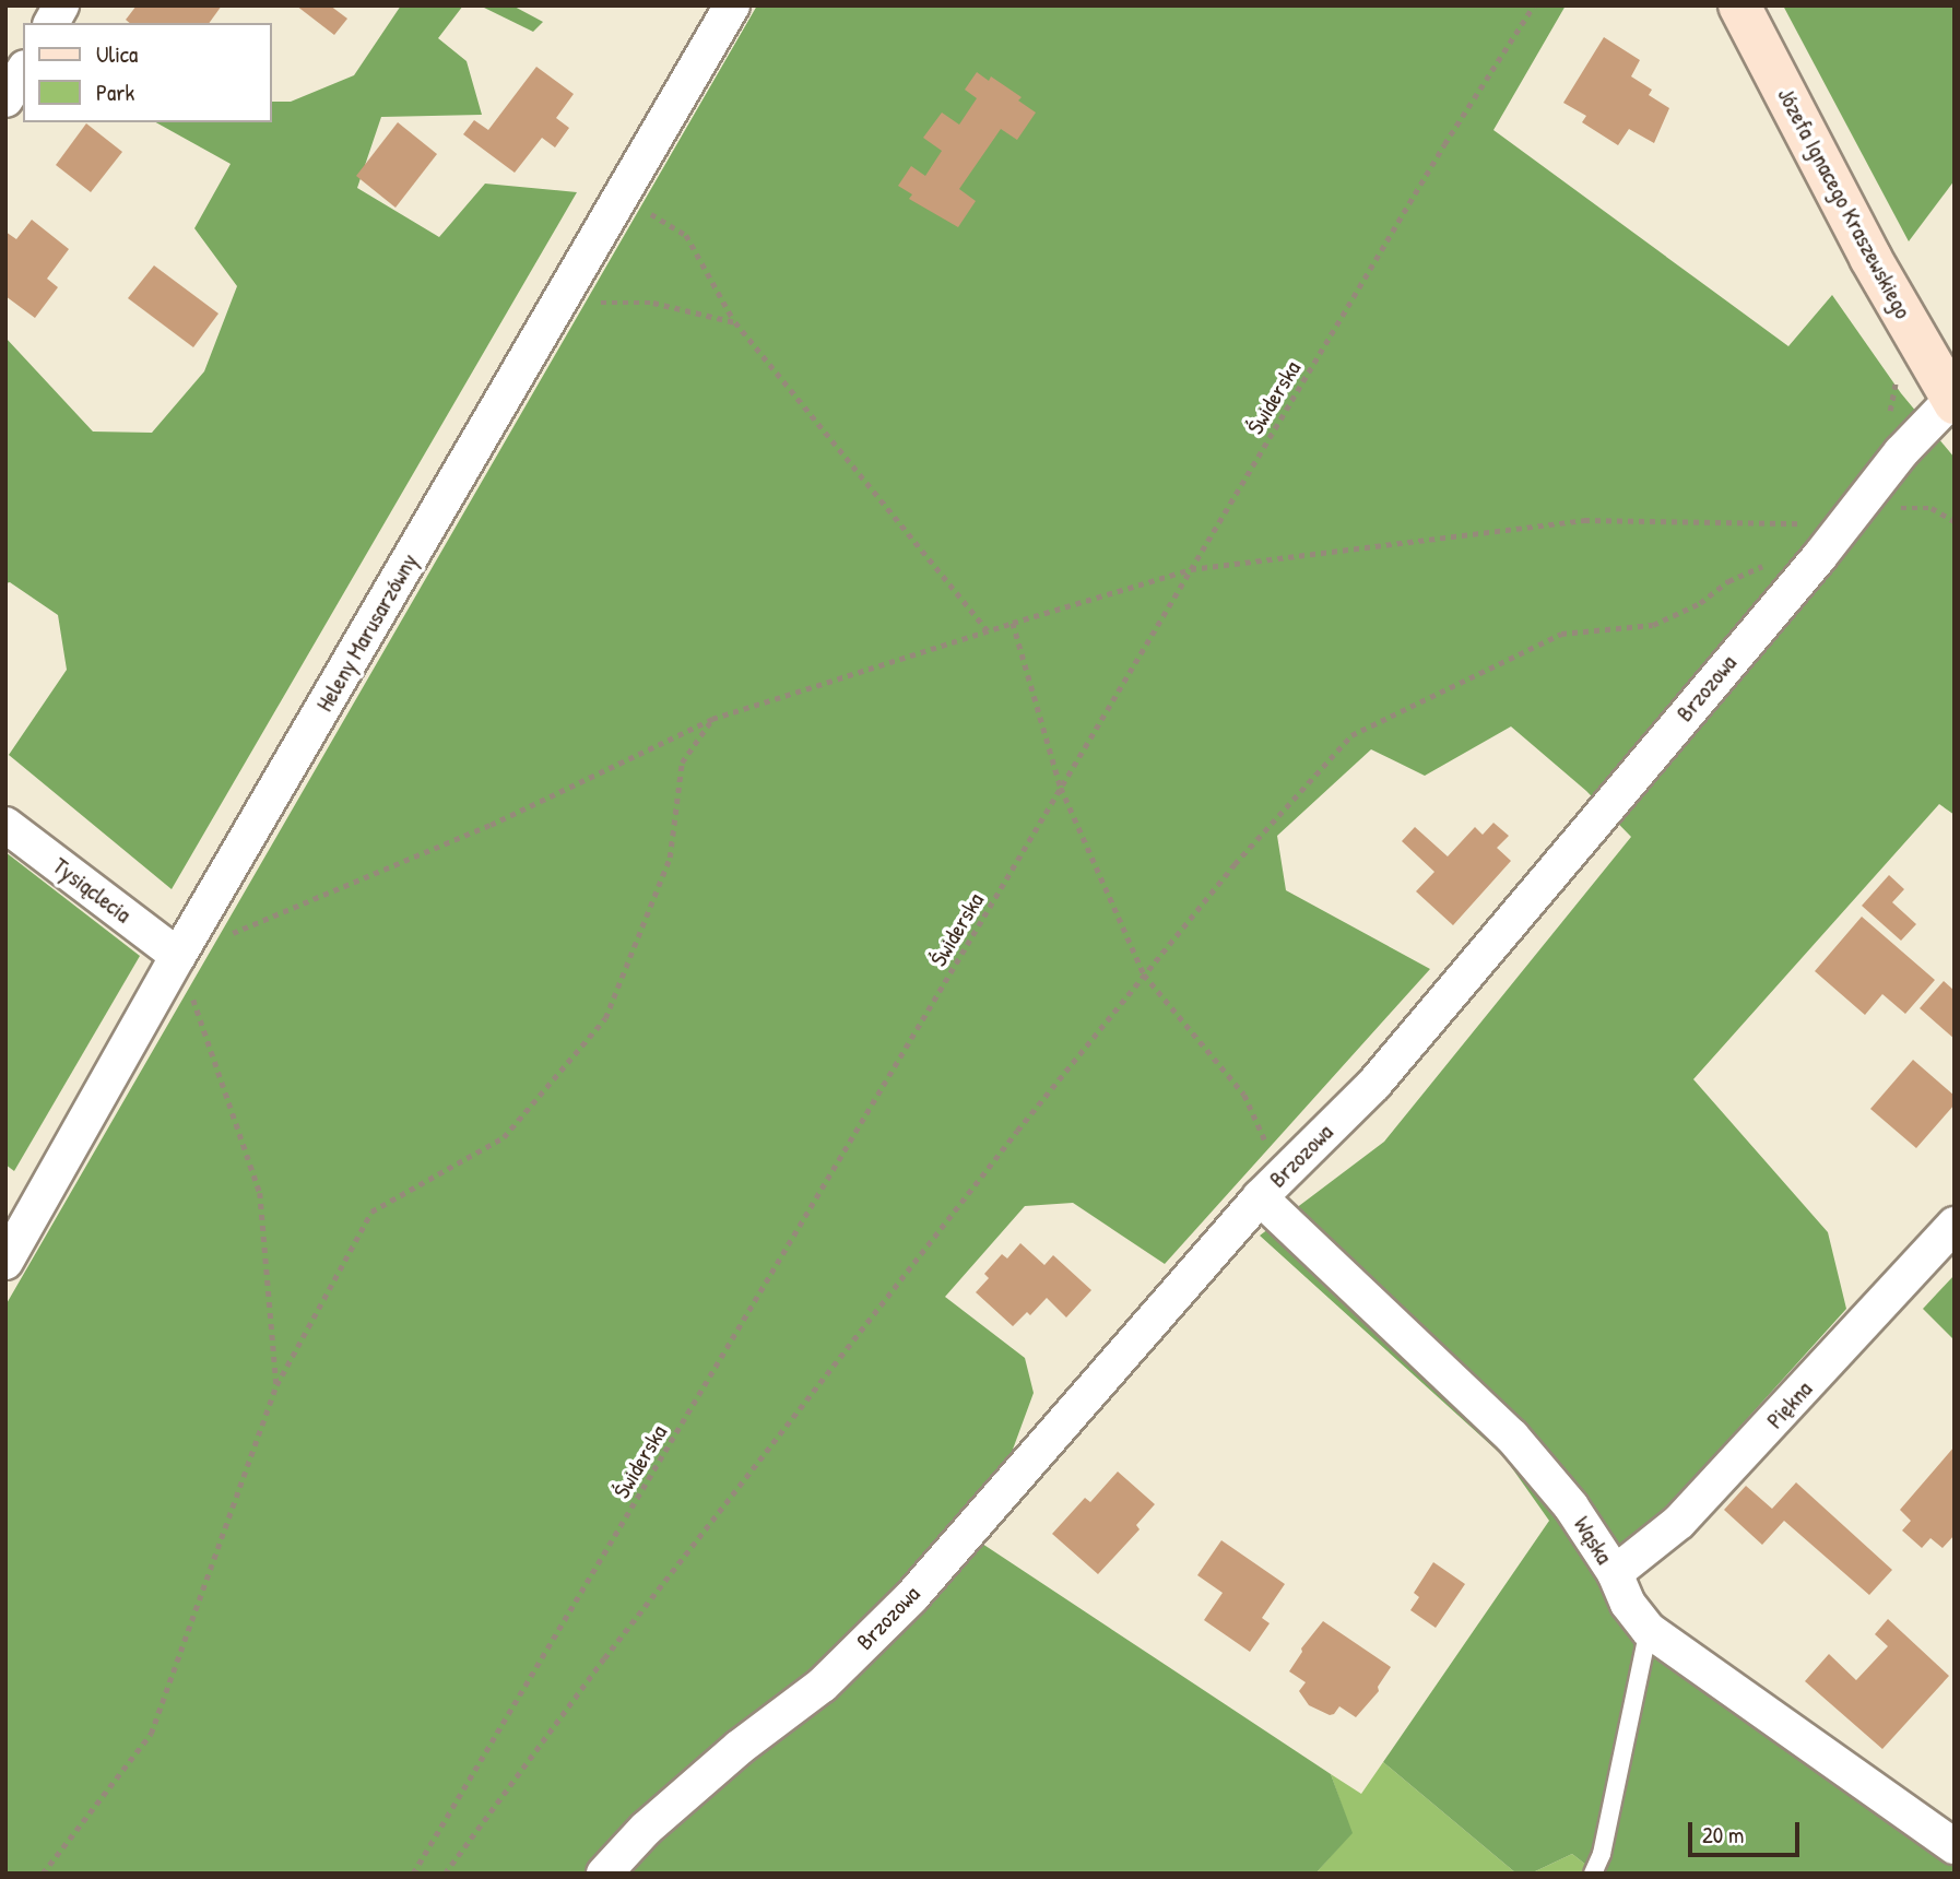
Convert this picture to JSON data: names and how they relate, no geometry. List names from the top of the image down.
{
  "streets": {
    "street": [
      "Józefa Ignacego Kraszewskiego",
      "Heleny Marusarzówny",
      "Brzozowa",
      "Tysiąclecia",
      "Piękna",
      "Wąska"
    ],
    "path": ["Świderska"]
  },
  "crossings": [
    ["Józefa Ignacego Kraszewskiego", "Brzozowa"],
    ["Heleny Marusarzówny", "Tysiąclecia"],
    ["Brzozowa", "Wąska"],
    ["Piękna", "Wąska"]
  ],
  "legend": ["Ulica", "Park"],
  "scale_bar": "20 m"
}
